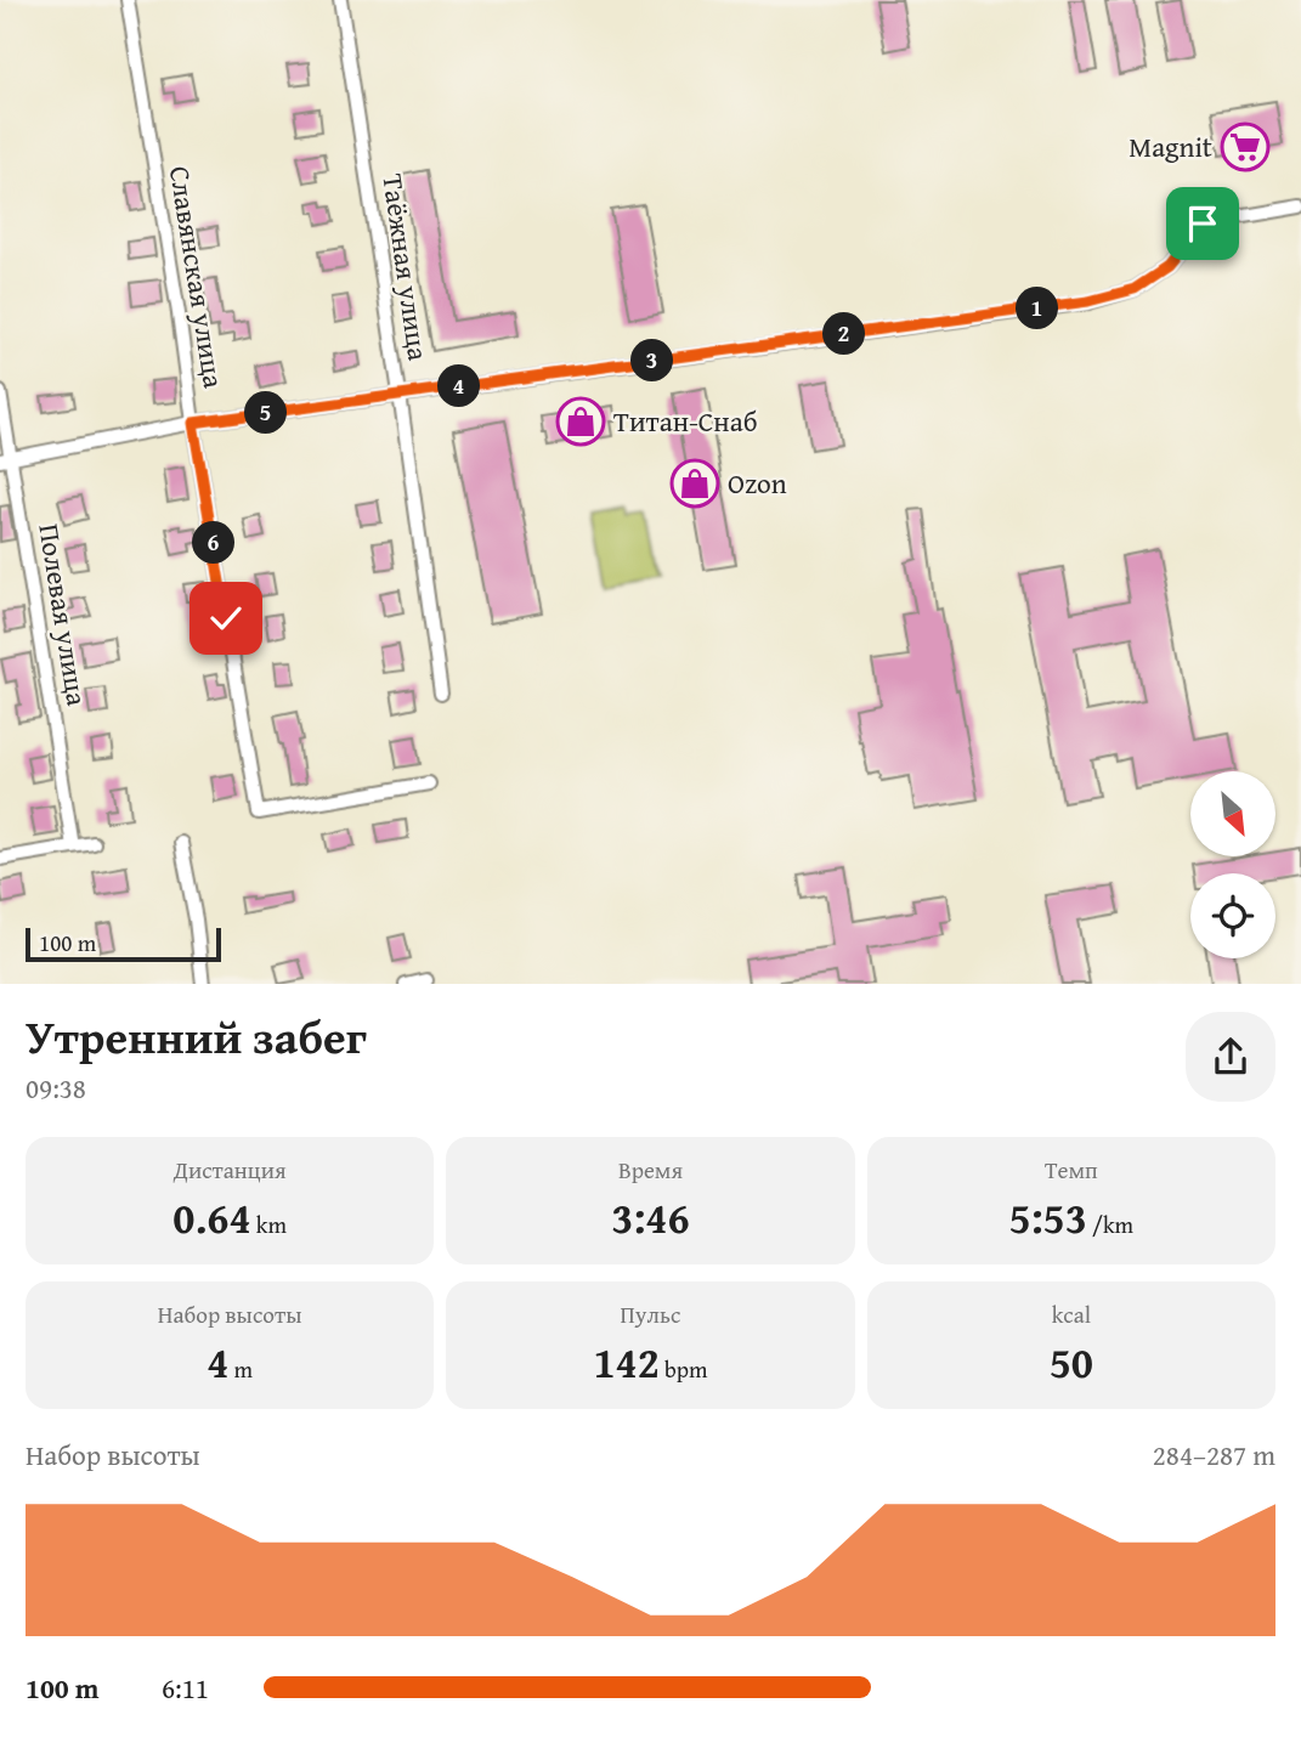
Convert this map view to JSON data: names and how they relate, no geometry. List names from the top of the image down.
{
  "streets": {
    "street": ["Таёжная улица", "Славянская улица", "Полевая улица"]
  },
  "places": {
    "supermarket": ["Magnit"],
    "shop": ["Титан-Снаб", "Ozon"]
  },
  "scale_bar": "100 m",
  "north": "bottom right",
  "page": {
    "pins": [
      "1",
      "2",
      "3",
      "4",
      "5",
      "6"
    ],
    "scale": "100 m",
    "heading": ["Утренний забег", "09:38"],
    "stats": [
      ["Дистанция", "0.64 km"],
      ["Время", "3:46"],
      ["Темп", "5:53 /km"],
      ["Набор высоты", "4 m"],
      ["Пульс", "142 bpm"],
      ["kcal", "50"]
    ],
    "chart": ["Набор высоты", "284–287 m"],
    "list": [
      {
        "name": "100 m",
        "note": "6:11"
      }
    ]
  }
}
